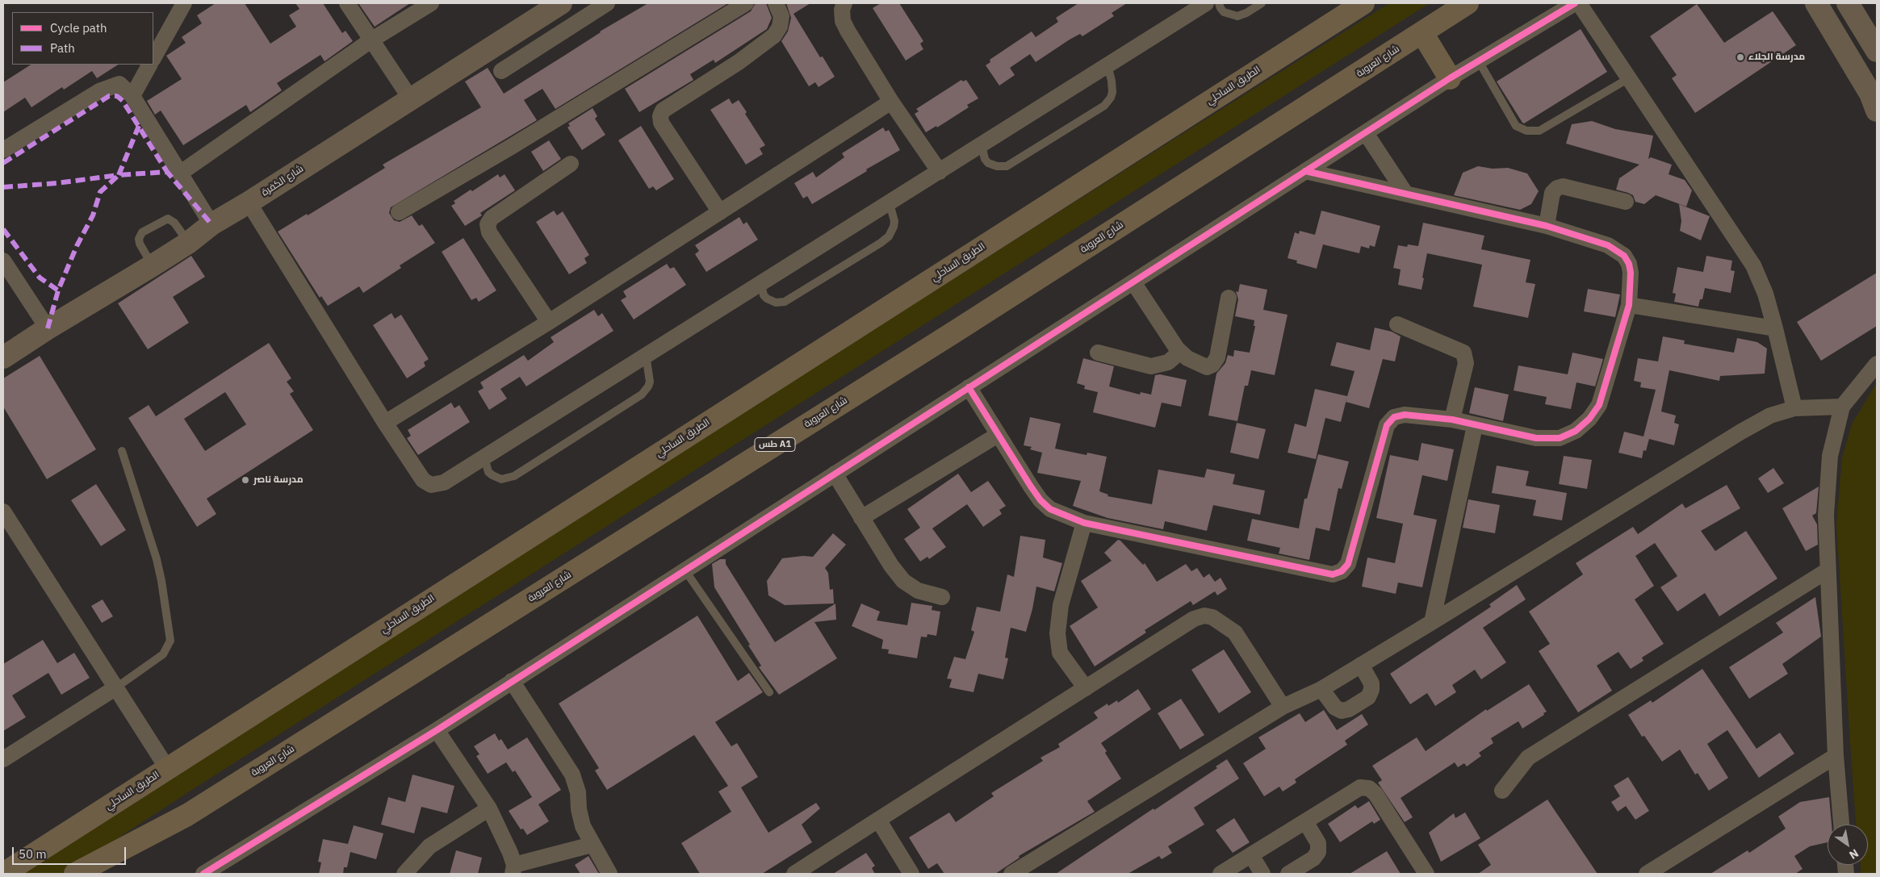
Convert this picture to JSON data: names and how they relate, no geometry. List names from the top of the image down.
{
  "streets": {
    "highway": ["شارع العروبة", "الطريق الساحلي", "طس A1"],
    "street": ["شارع الكفرة"]
  },
  "places": ["مدرسة الجلاء", "مدرسة ناصر"],
  "legend": ["Cycle path", "Path"],
  "scale_bar": "50 m",
  "north": "bottom right"
}
